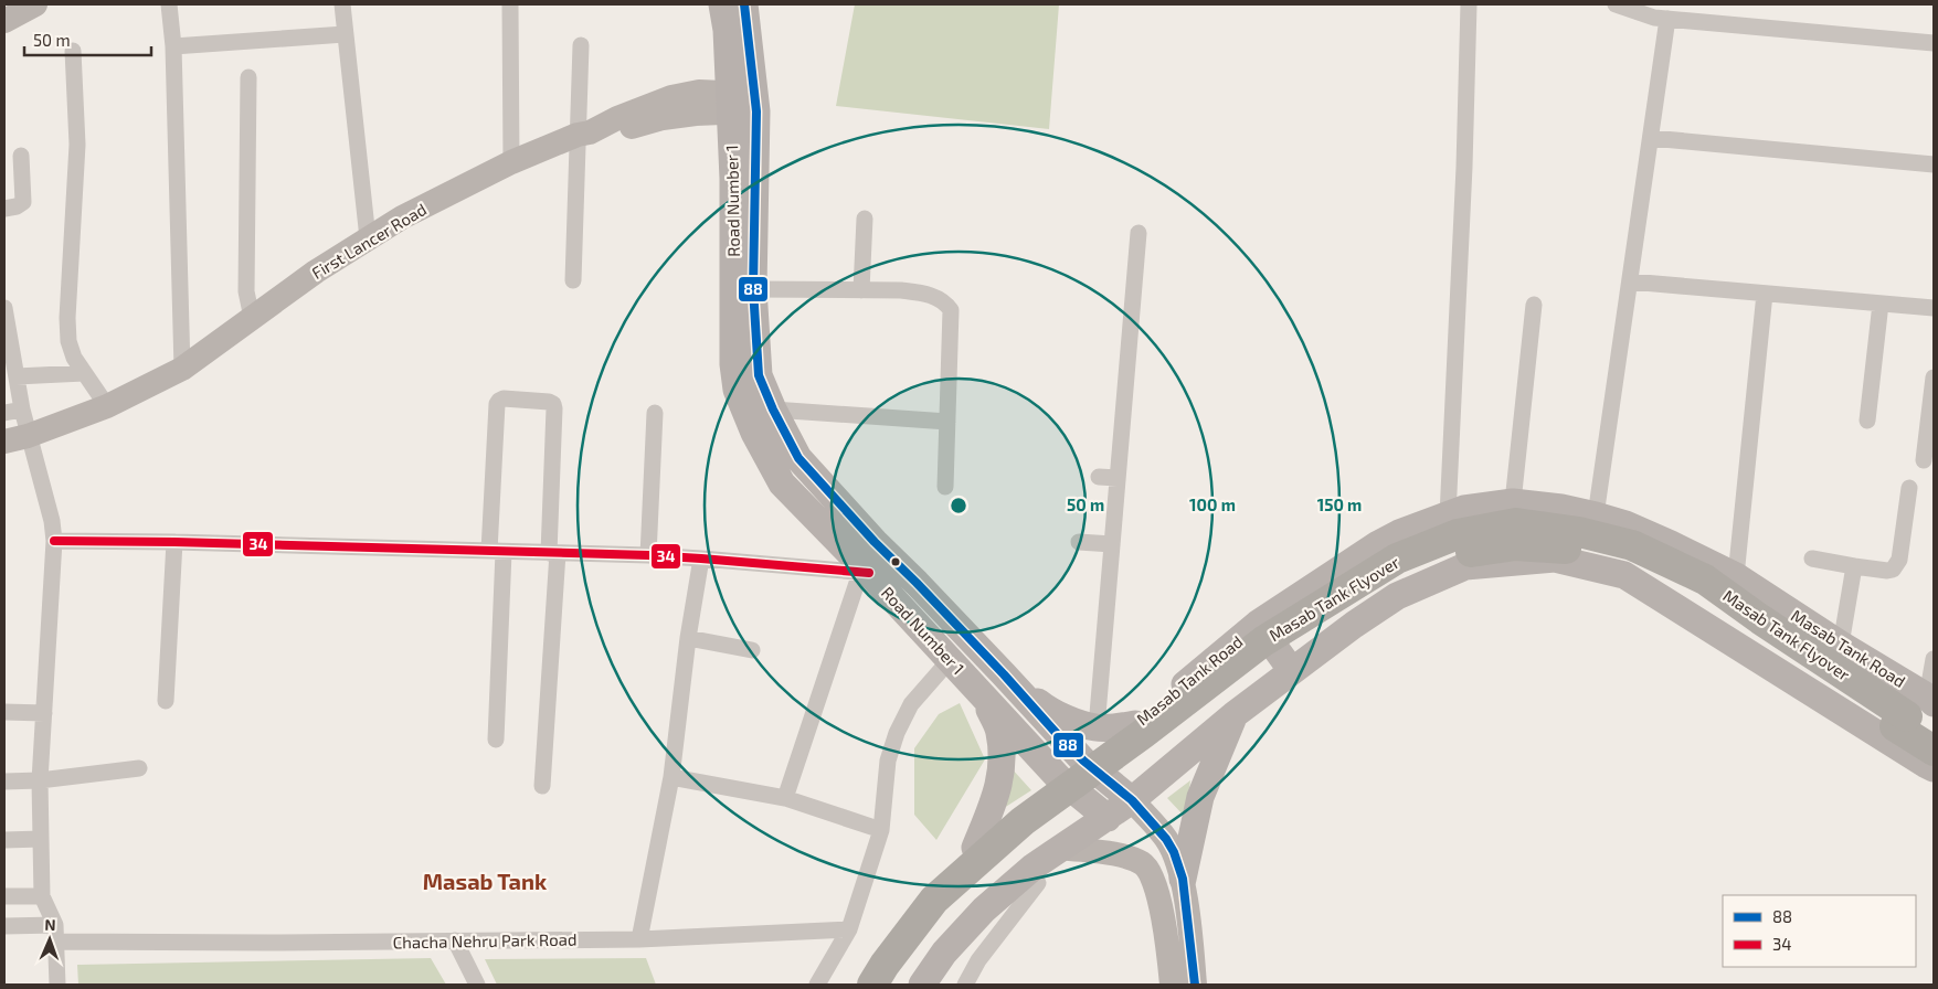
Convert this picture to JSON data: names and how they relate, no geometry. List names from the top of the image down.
{
  "streets": {
    "highway": ["Masab Tank Flyover"],
    "main road": ["Road Number 1", "Masab Tank Road"],
    "street": ["First Lancer Road", "Chacha Nehru Park Road"]
  },
  "crossings": [
    ["Road Number 1", "First Lancer Road"],
    ["Road Number 1", "Masab Tank Road"],
    ["Masab Tank Flyover", "Masab Tank Road"]
  ],
  "districts": ["Masab Tank"],
  "lines": ["transit line 88", "transit line 34"],
  "legend": ["88", "34"],
  "scale_bar": "50 m",
  "north": "top",
  "rings": ["50 m", "100 m", "150 m"]
}
